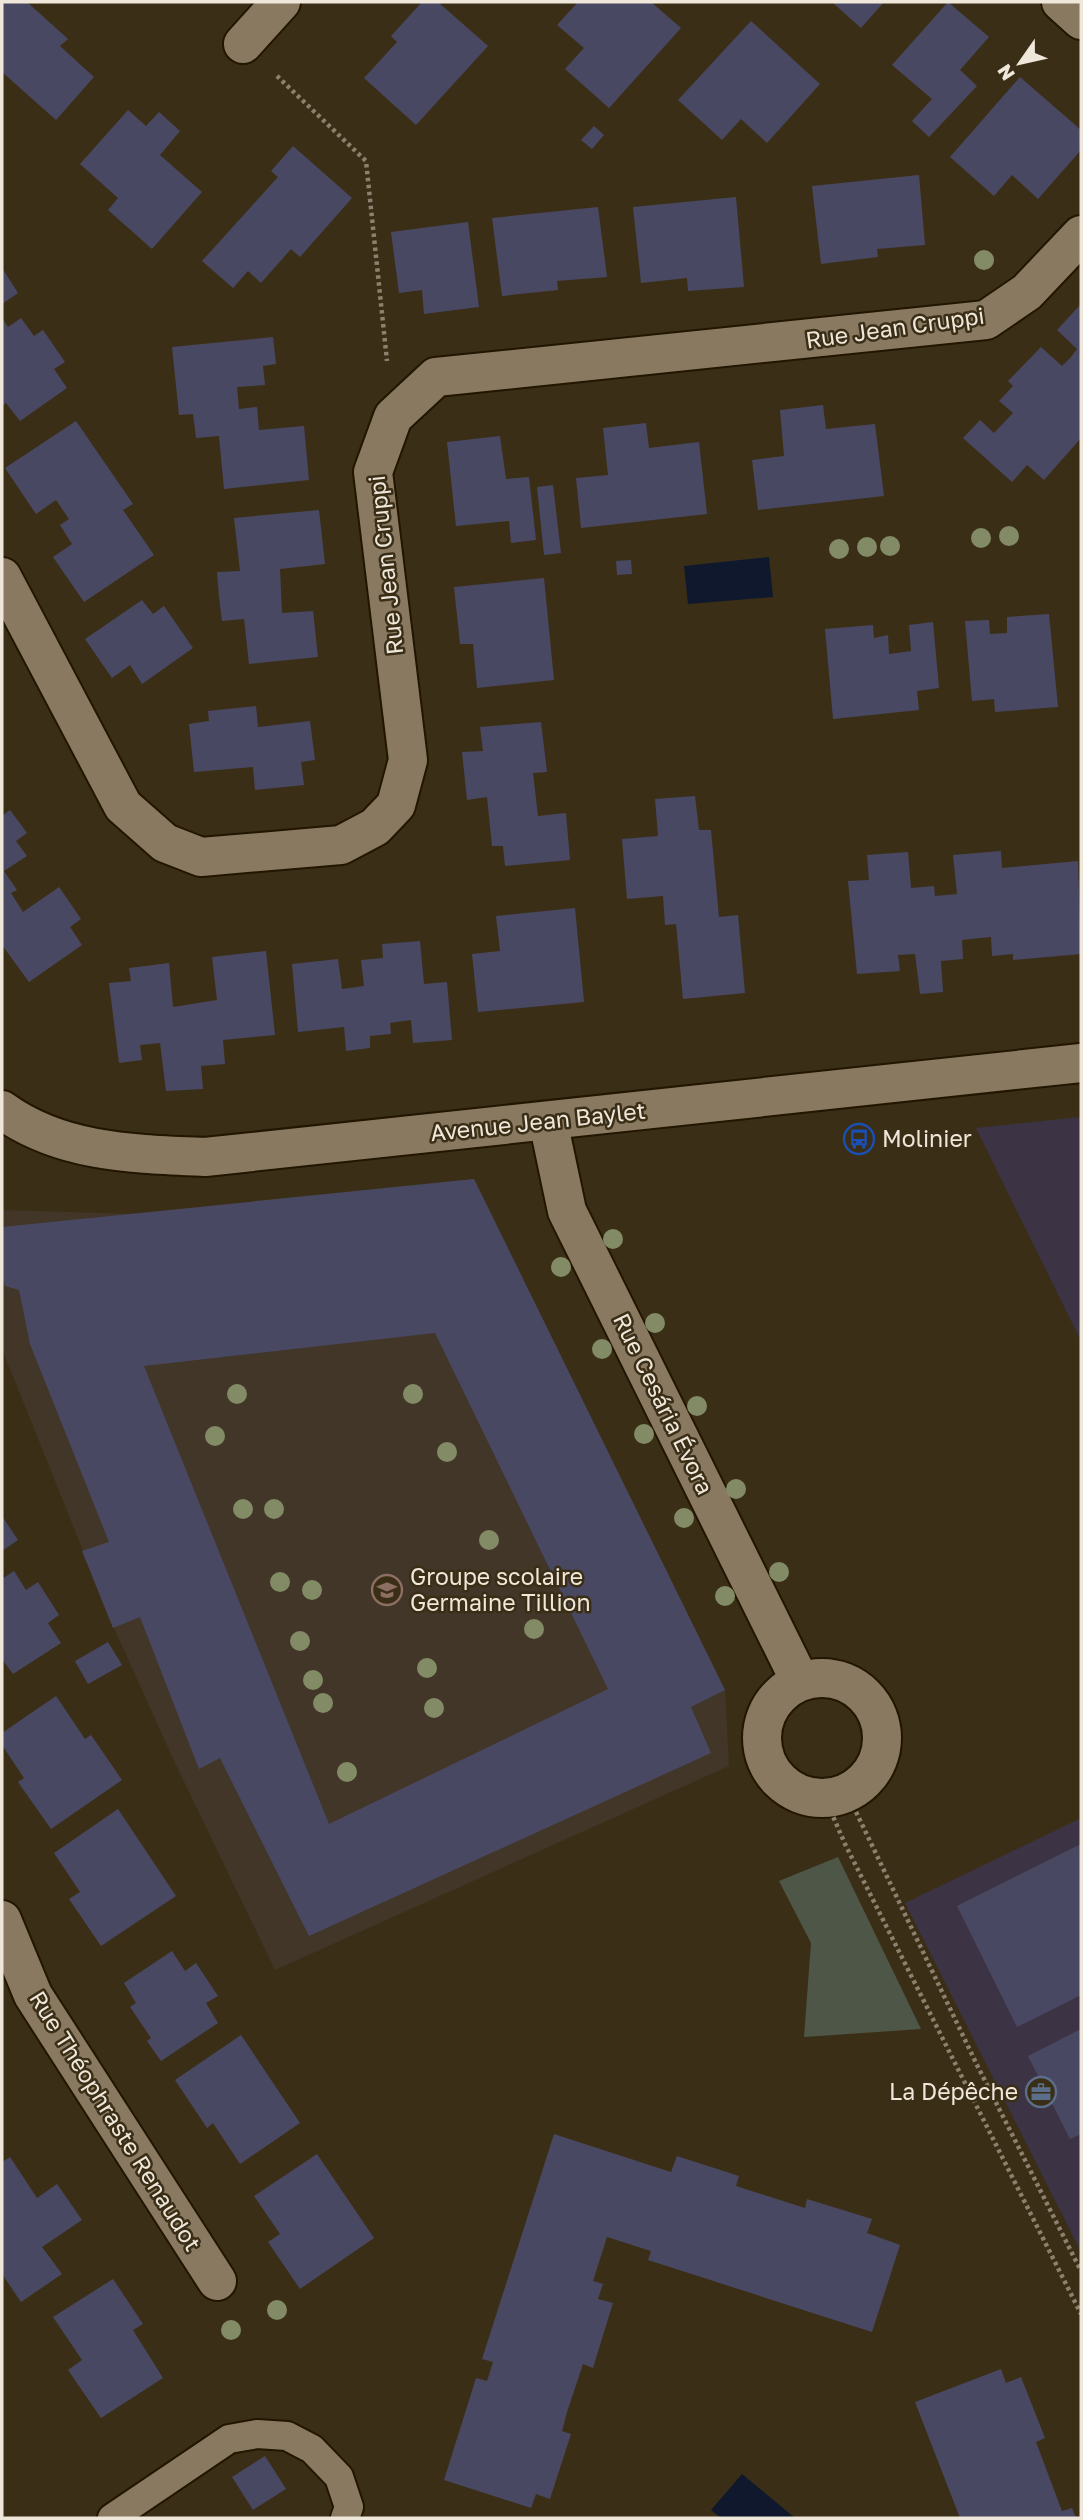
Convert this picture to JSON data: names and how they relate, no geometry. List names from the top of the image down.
{
  "streets": {
    "street": [
      "Rue Jean Cruppi",
      "Avenue Jean Baylet",
      "Rue Cesária Évora",
      "Rue Théophraste Renaudot"
    ]
  },
  "crossings": [
    ["Avenue Jean Baylet", "Rue Cesária Évora"]
  ],
  "places": {
    "bus stop": ["Molinier"],
    "school or university": ["Groupe scolaire Germaine Tillion"],
    "office": ["La Dépêche"]
  },
  "north": "bottom left"
}
